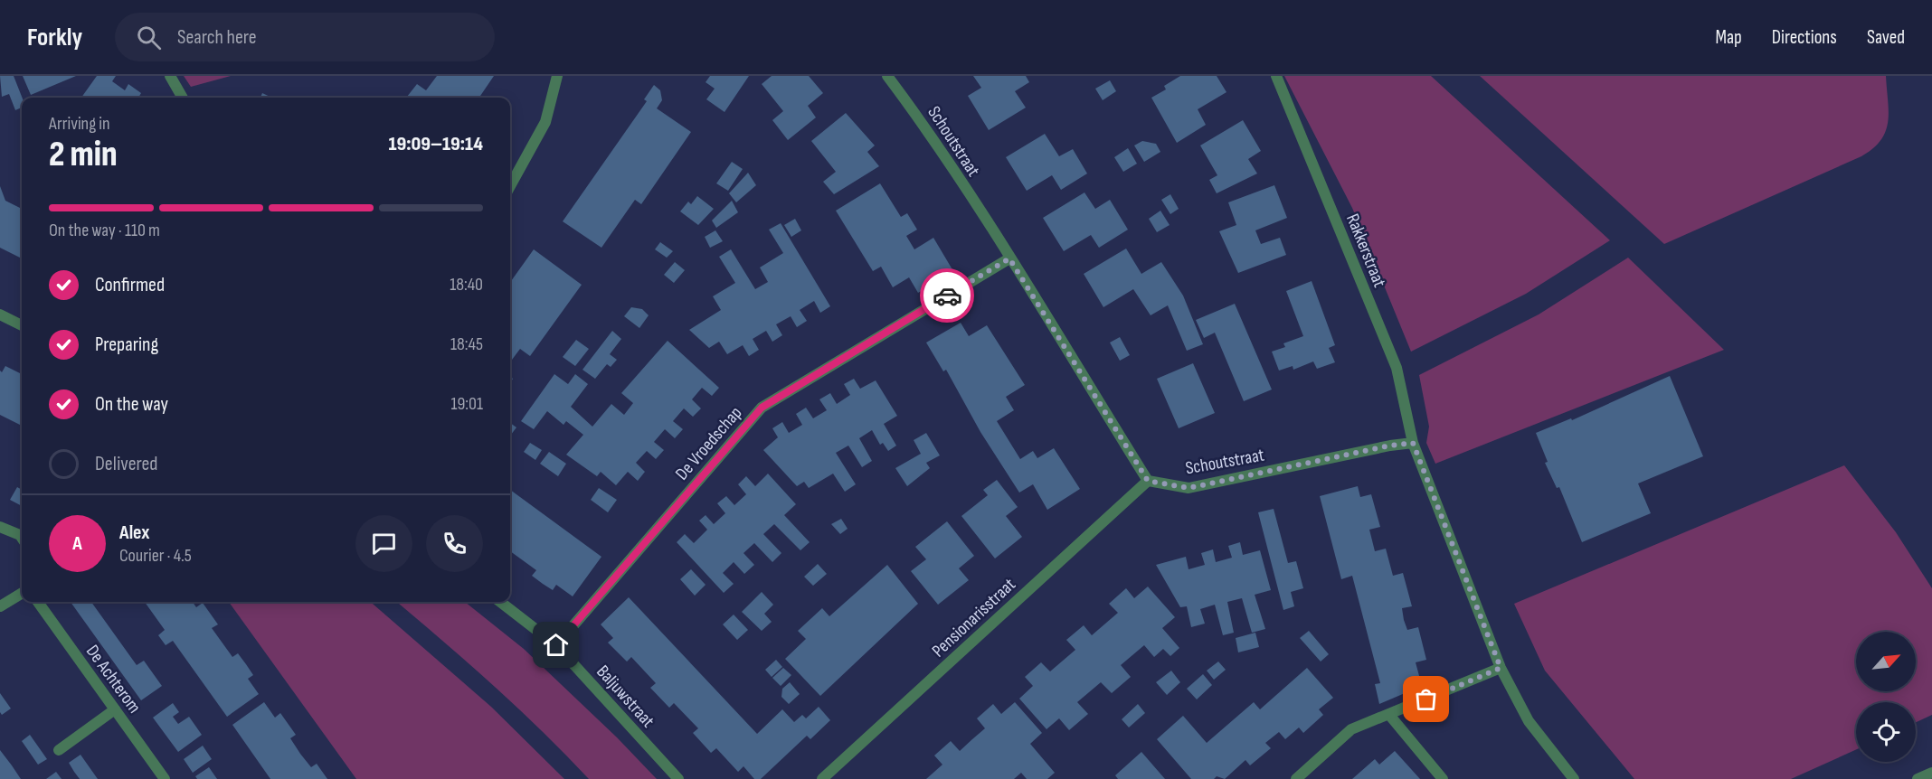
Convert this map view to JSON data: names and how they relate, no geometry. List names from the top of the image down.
{
  "streets": {
    "street": [
      "Schoutstraat",
      "Rakkerstraat",
      "De Vroedschap",
      "Pensionarisstraat",
      "De Achterom",
      "Baljuwstraat"
    ]
  },
  "crossings": [
    ["Schoutstraat", "Rakkerstraat"],
    ["Schoutstraat", "De Vroedschap"],
    ["Schoutstraat", "Pensionarisstraat"],
    ["De Vroedschap", "Baljuwstraat"]
  ],
  "north": "top right",
  "page": {
    "header": "Forkly",
    "search": "Search here",
    "nav": ["Map", "Directions", "Saved"],
    "heading": ["2 min", "Arriving in", "19:09–19:14"],
    "panel": ["Alex", "Courier · 4.5"],
    "bar": "On the way · 110 m",
    "list": [
      ["Confirmed", "18:40"],
      ["Preparing", "18:45"],
      ["On the way", "19:01"],
      "Delivered"
    ],
    "round": "A"
  }
}
